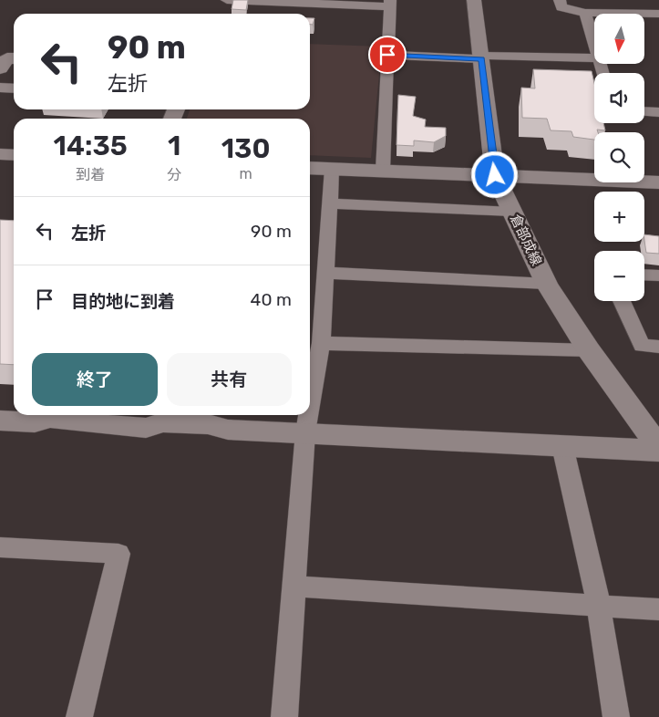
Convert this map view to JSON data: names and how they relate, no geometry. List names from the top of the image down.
{
  "streets": {
    "street": ["倉部成線"]
  },
  "north": "bottom",
  "page": {
    "map_buttons": ["+", "−"],
    "turn": ["90 m", "左折"],
    "eta": [
      "14:35",
      "到着",
      "1",
      "分",
      "130",
      "m"
    ],
    "list": [
      {
        "name": "左折",
        "value": "90 m"
      },
      {
        "name": "目的地に到着",
        "value": "40 m"
      }
    ],
    "buttons": ["終了", "共有"]
  }
}
